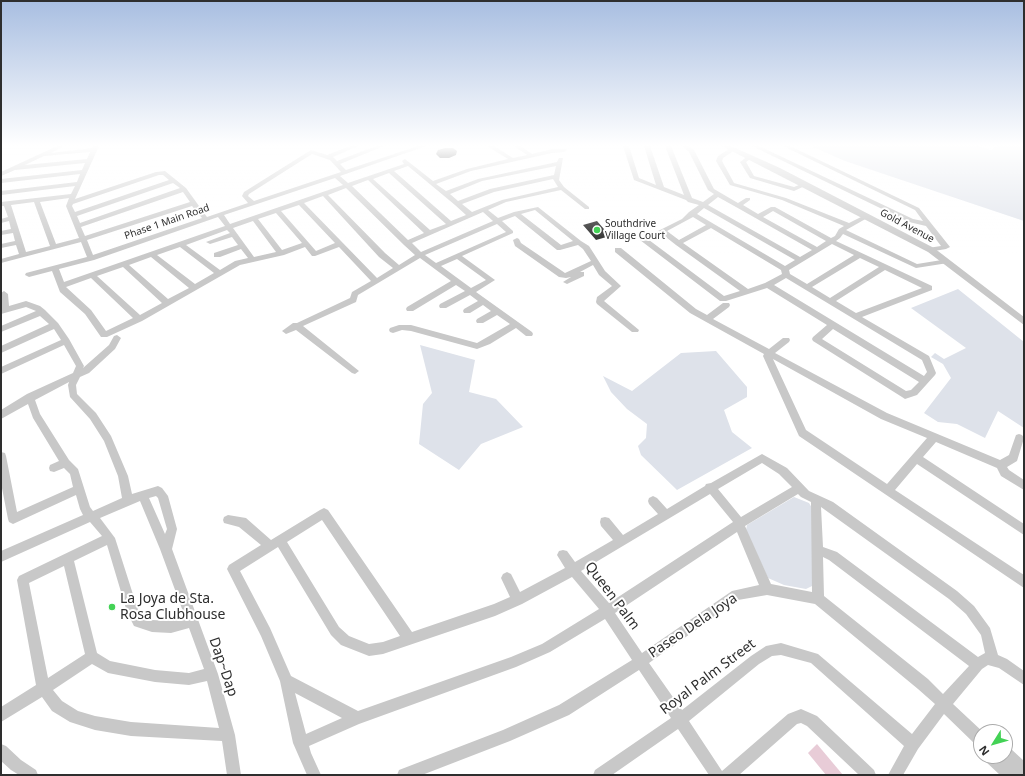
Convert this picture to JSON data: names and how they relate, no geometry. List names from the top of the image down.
{
  "streets": {
    "street": [
      "Phase 1 Main Road",
      "Gold Avenue",
      "Queen Palm",
      "Paseo Dela Joya",
      "Dap~Dap",
      "Royal Palm Street"
    ]
  },
  "crossings": [
    ["Queen Palm", "Paseo Dela Joya"],
    ["Queen Palm", "Royal Palm Street"]
  ],
  "places": ["Southdrive Village Court", "La Joya de Sta. Rosa Clubhouse"],
  "north": "bottom left"
}
